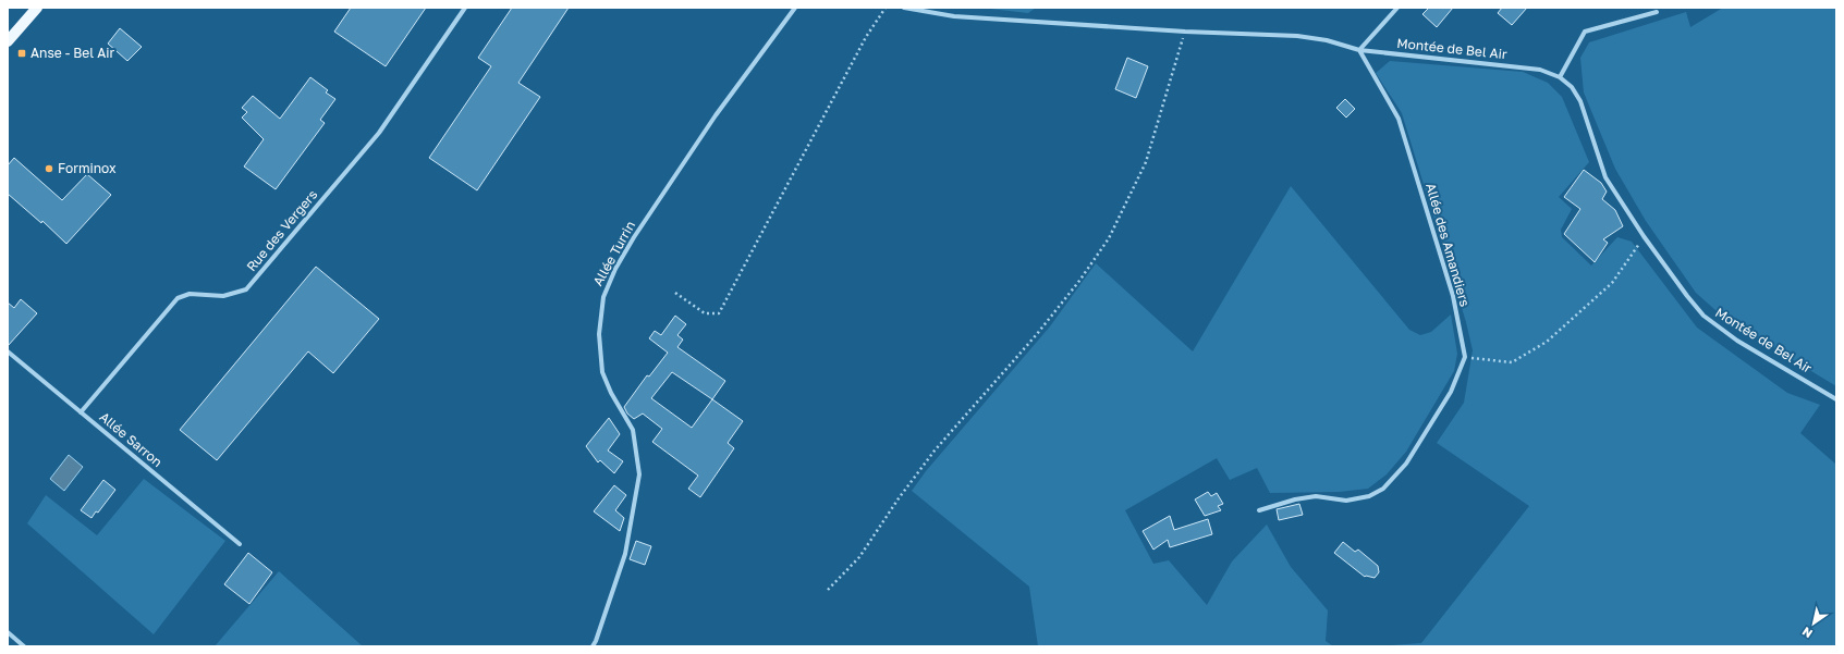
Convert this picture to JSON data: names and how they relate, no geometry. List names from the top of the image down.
{
  "streets": {
    "street": [
      "Montée de Bel Air",
      "Rue des Vergers",
      "Allée des Amandiers",
      "Allée Turrin",
      "Allée Sarron"
    ]
  },
  "crossings": [
    ["Montée de Bel Air", "Allée des Amandiers"],
    ["Rue des Vergers", "Allée Sarron"]
  ],
  "places": {
    "transit": ["Anse - Bel Air"],
    "other": ["Forminox"]
  },
  "north": "bottom left"
}
